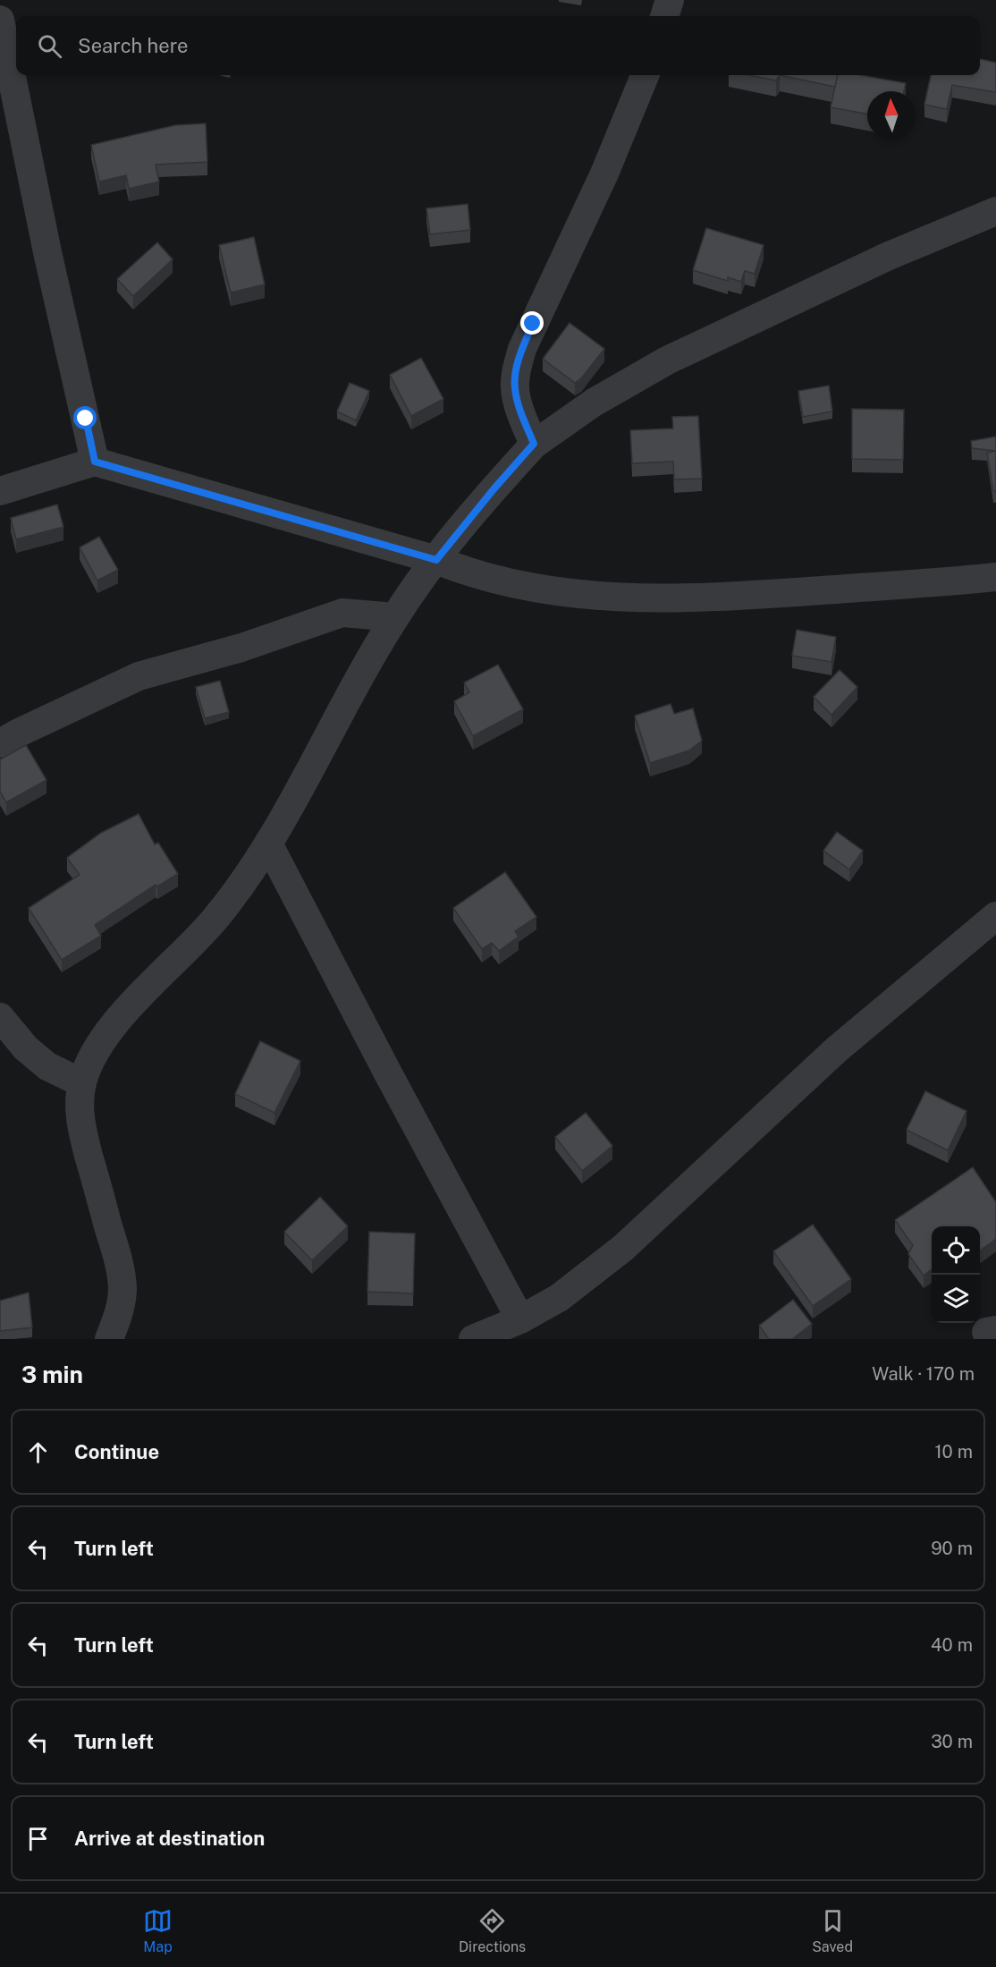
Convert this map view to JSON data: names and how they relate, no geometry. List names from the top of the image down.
{
  "north": "top",
  "page": {
    "search": "Search here",
    "heading": ["3 min", "Walk · 170 m"],
    "list": [
      ["Continue", "10 m"],
      ["Turn left", "90 m"],
      ["Turn left", "40 m"],
      ["Turn left", "30 m"],
      "Arrive at destination"
    ],
    "nav": ["Map", "Directions", "Saved"]
  }
}
